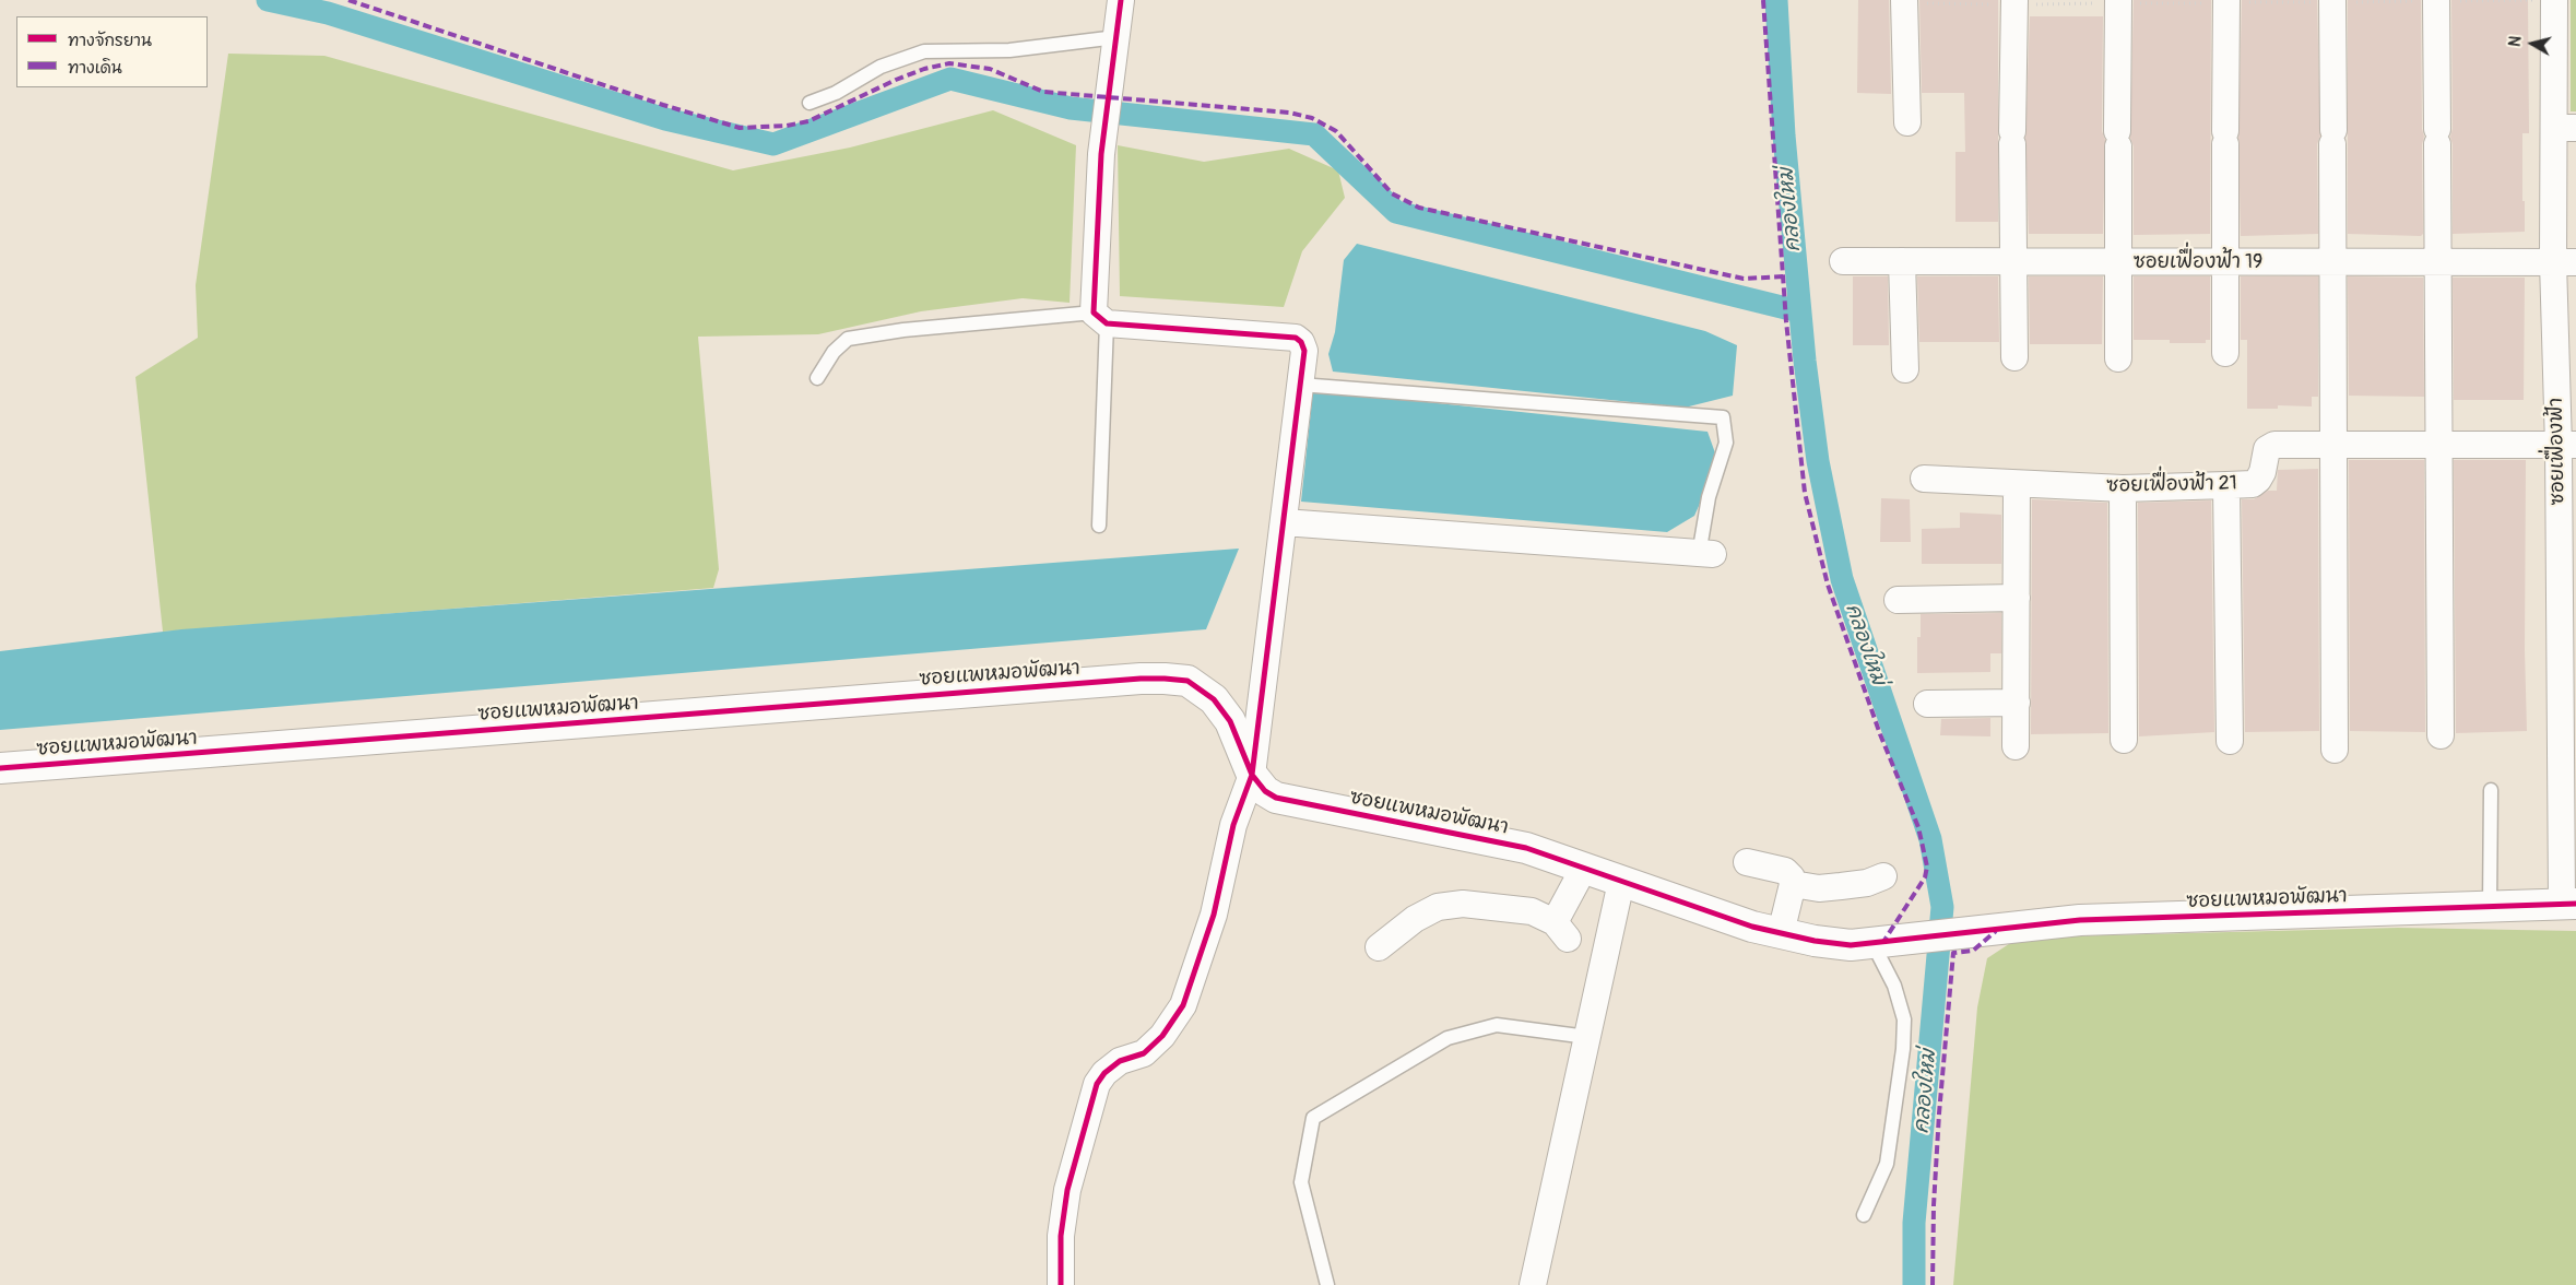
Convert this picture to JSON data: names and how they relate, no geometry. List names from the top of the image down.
{
  "streets": {
    "street": [
      "ซอยเฟื่องฟ้า 19",
      "ซอยเฟื่องฟ้า",
      "ซอยเฟื่องฟ้า 21",
      "ซอยแพหมอพัฒนา"
    ]
  },
  "crossings": [
    ["ซอยเฟื่องฟ้า 19", "ซอยเฟื่องฟ้า"],
    ["ซอยเฟื่องฟ้า", "ซอยเฟื่องฟ้า 21"],
    ["ซอยเฟื่องฟ้า", "ซอยแพหมอพัฒนา"]
  ],
  "water": ["คลองใหม่"],
  "legend": ["ทางจักรยาน", "ทางเดิน"],
  "north": "left"
}
